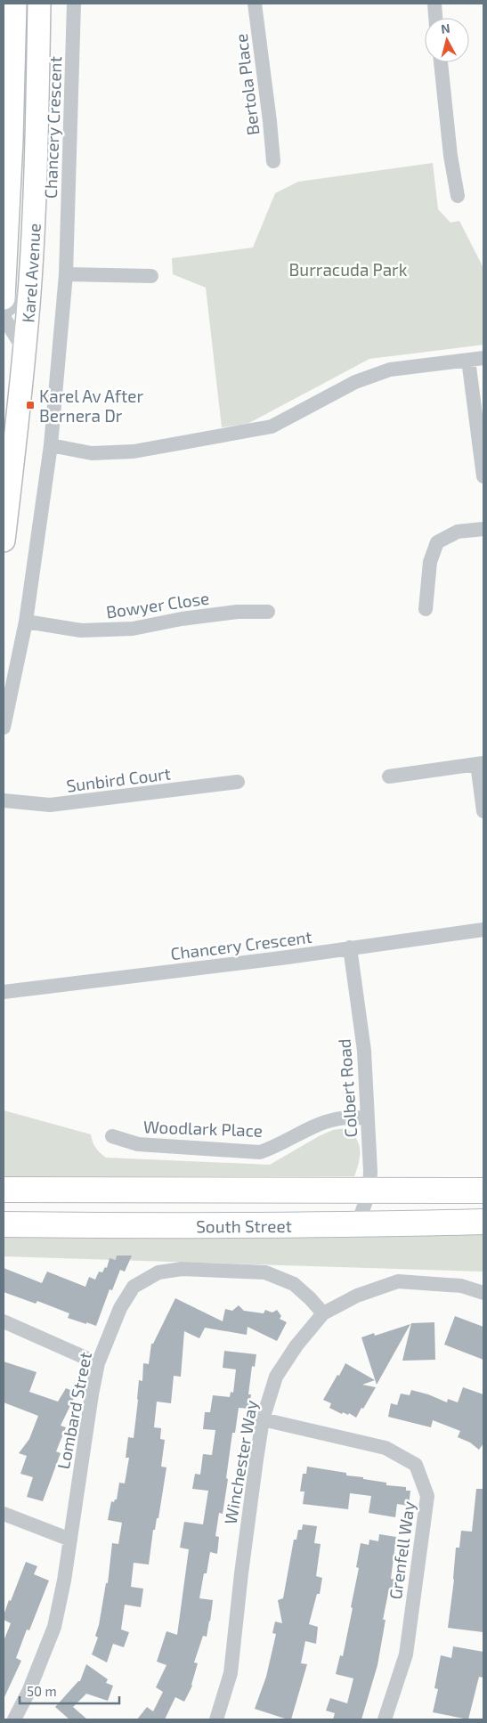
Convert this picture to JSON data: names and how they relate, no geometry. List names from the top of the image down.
{
  "streets": {
    "highway": ["South Street"],
    "main road": ["Karel Avenue"],
    "street": [
      "Bertola Place",
      "Chancery Crescent",
      "Bowyer Close",
      "Sunbird Court",
      "Colbert Road",
      "Woodlark Place",
      "Lombard Street",
      "Winchester Way",
      "Grenfell Way"
    ]
  },
  "crossings": [
    ["Chancery Crescent", "Bowyer Close"],
    ["Chancery Crescent", "Colbert Road"],
    ["Colbert Road", "Woodlark Place"],
    ["Colbert Road", "South Street"],
    ["Lombard Street", "Winchester Way"],
    ["Winchester Way", "Grenfell Way"]
  ],
  "parks": ["Burracuda Park"],
  "places": {
    "transit": ["Karel Av After Bernera Dr"]
  },
  "scale_bar": "50 m",
  "north": "top"
}
